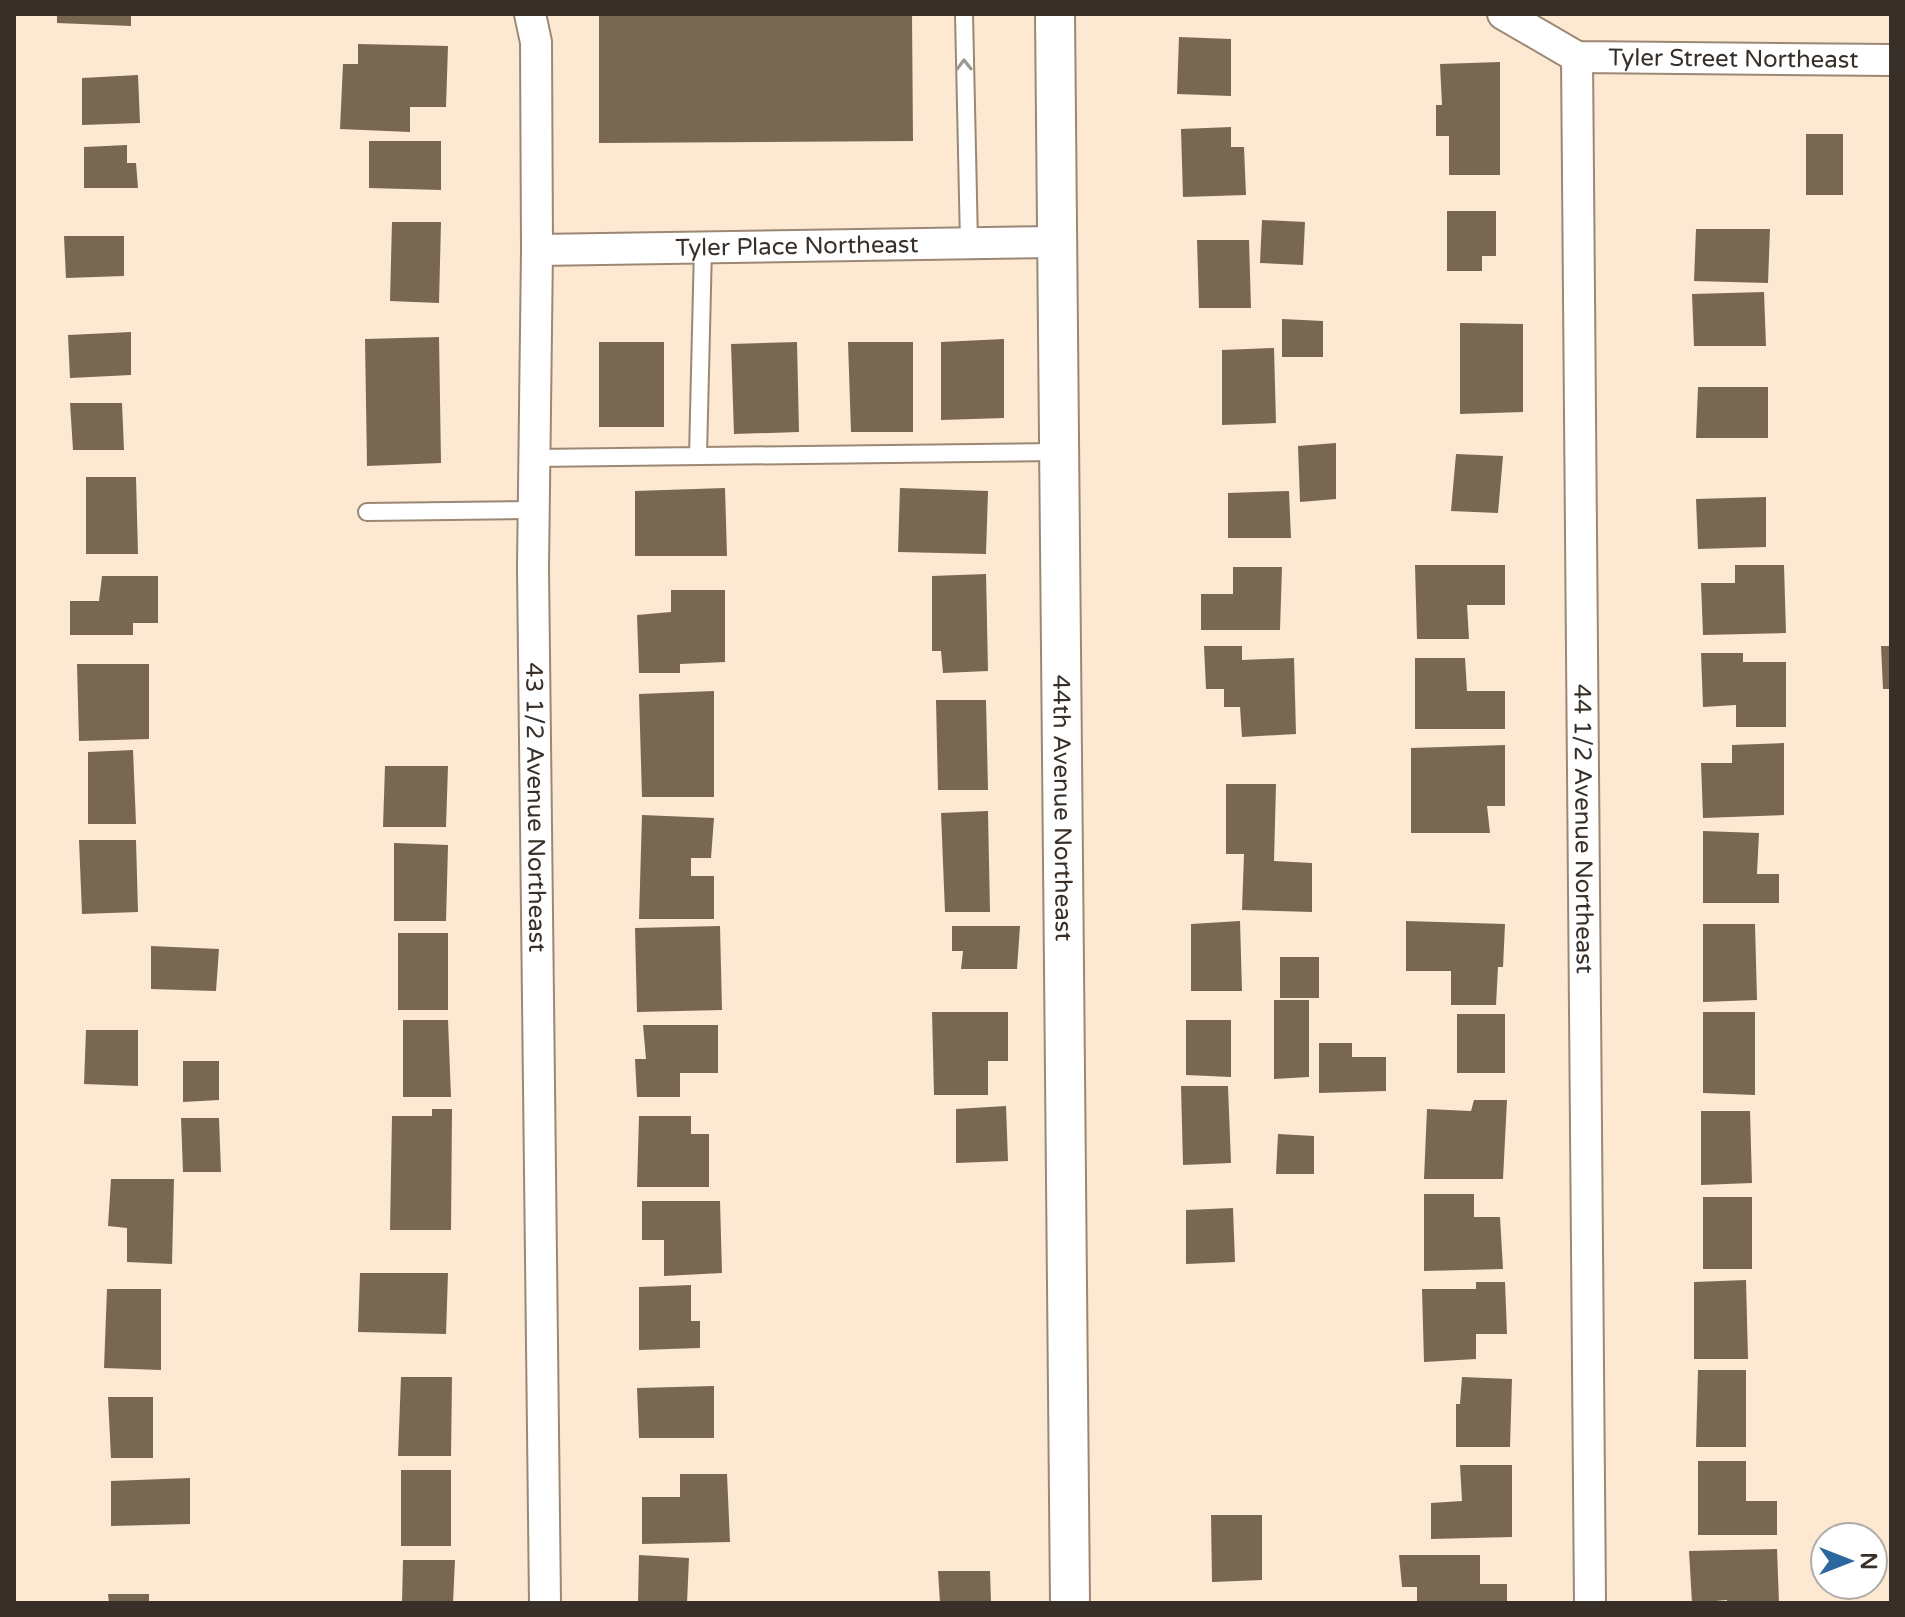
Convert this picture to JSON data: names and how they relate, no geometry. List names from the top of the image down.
{
  "streets": {
    "street": [
      "Tyler Street Northeast",
      "Tyler Place Northeast",
      "43 1/2 Avenue Northeast",
      "44th Avenue Northeast",
      "44 1/2 Avenue Northeast"
    ]
  },
  "crossings": [
    ["Tyler Street Northeast", "44 1/2 Avenue Northeast"],
    ["Tyler Place Northeast", "43 1/2 Avenue Northeast"],
    ["Tyler Place Northeast", "44th Avenue Northeast"]
  ],
  "north": "right"
}
